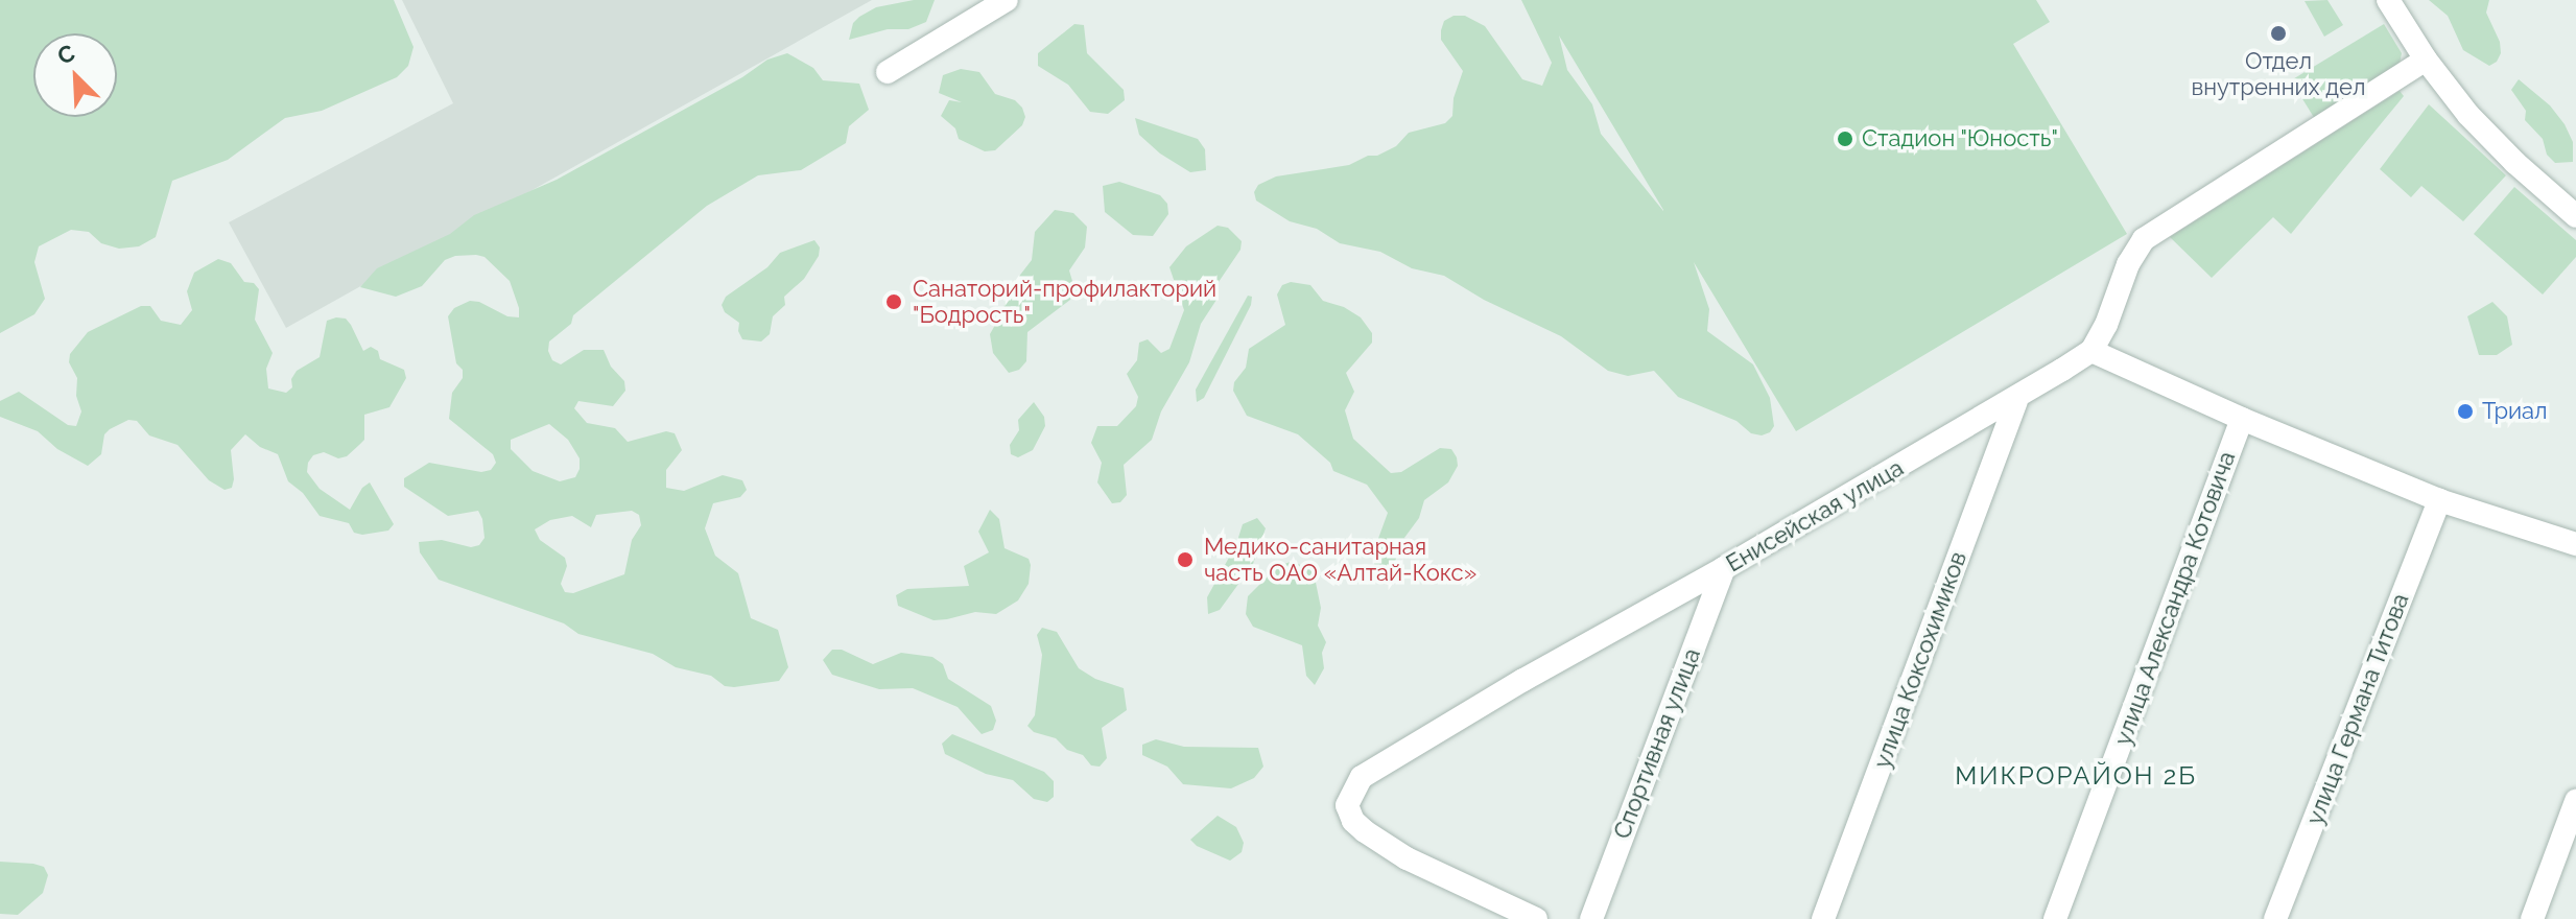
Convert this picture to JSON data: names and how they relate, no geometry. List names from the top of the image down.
{
  "streets": {
    "street": [
      "Енисейская улица",
      "улица Александра Котовича",
      "улица Коксохимиков",
      "улица Германа Титова",
      "Спортивная улица"
    ]
  },
  "crossings": [
    ["Енисейская улица", "улица Коксохимиков"],
    ["Енисейская улица", "Спортивная улица"]
  ],
  "districts": ["МИКРОРАЙОН 2Б"],
  "places": [
    "Отдел внутренних дел",
    "Стадион \"Юность\"",
    "Санаторий-профилакторий \"Бодрость\"",
    "Триал",
    "Медико-санитарная часть ОАО «Алтай-Кокс»"
  ],
  "north": "top left"
}
